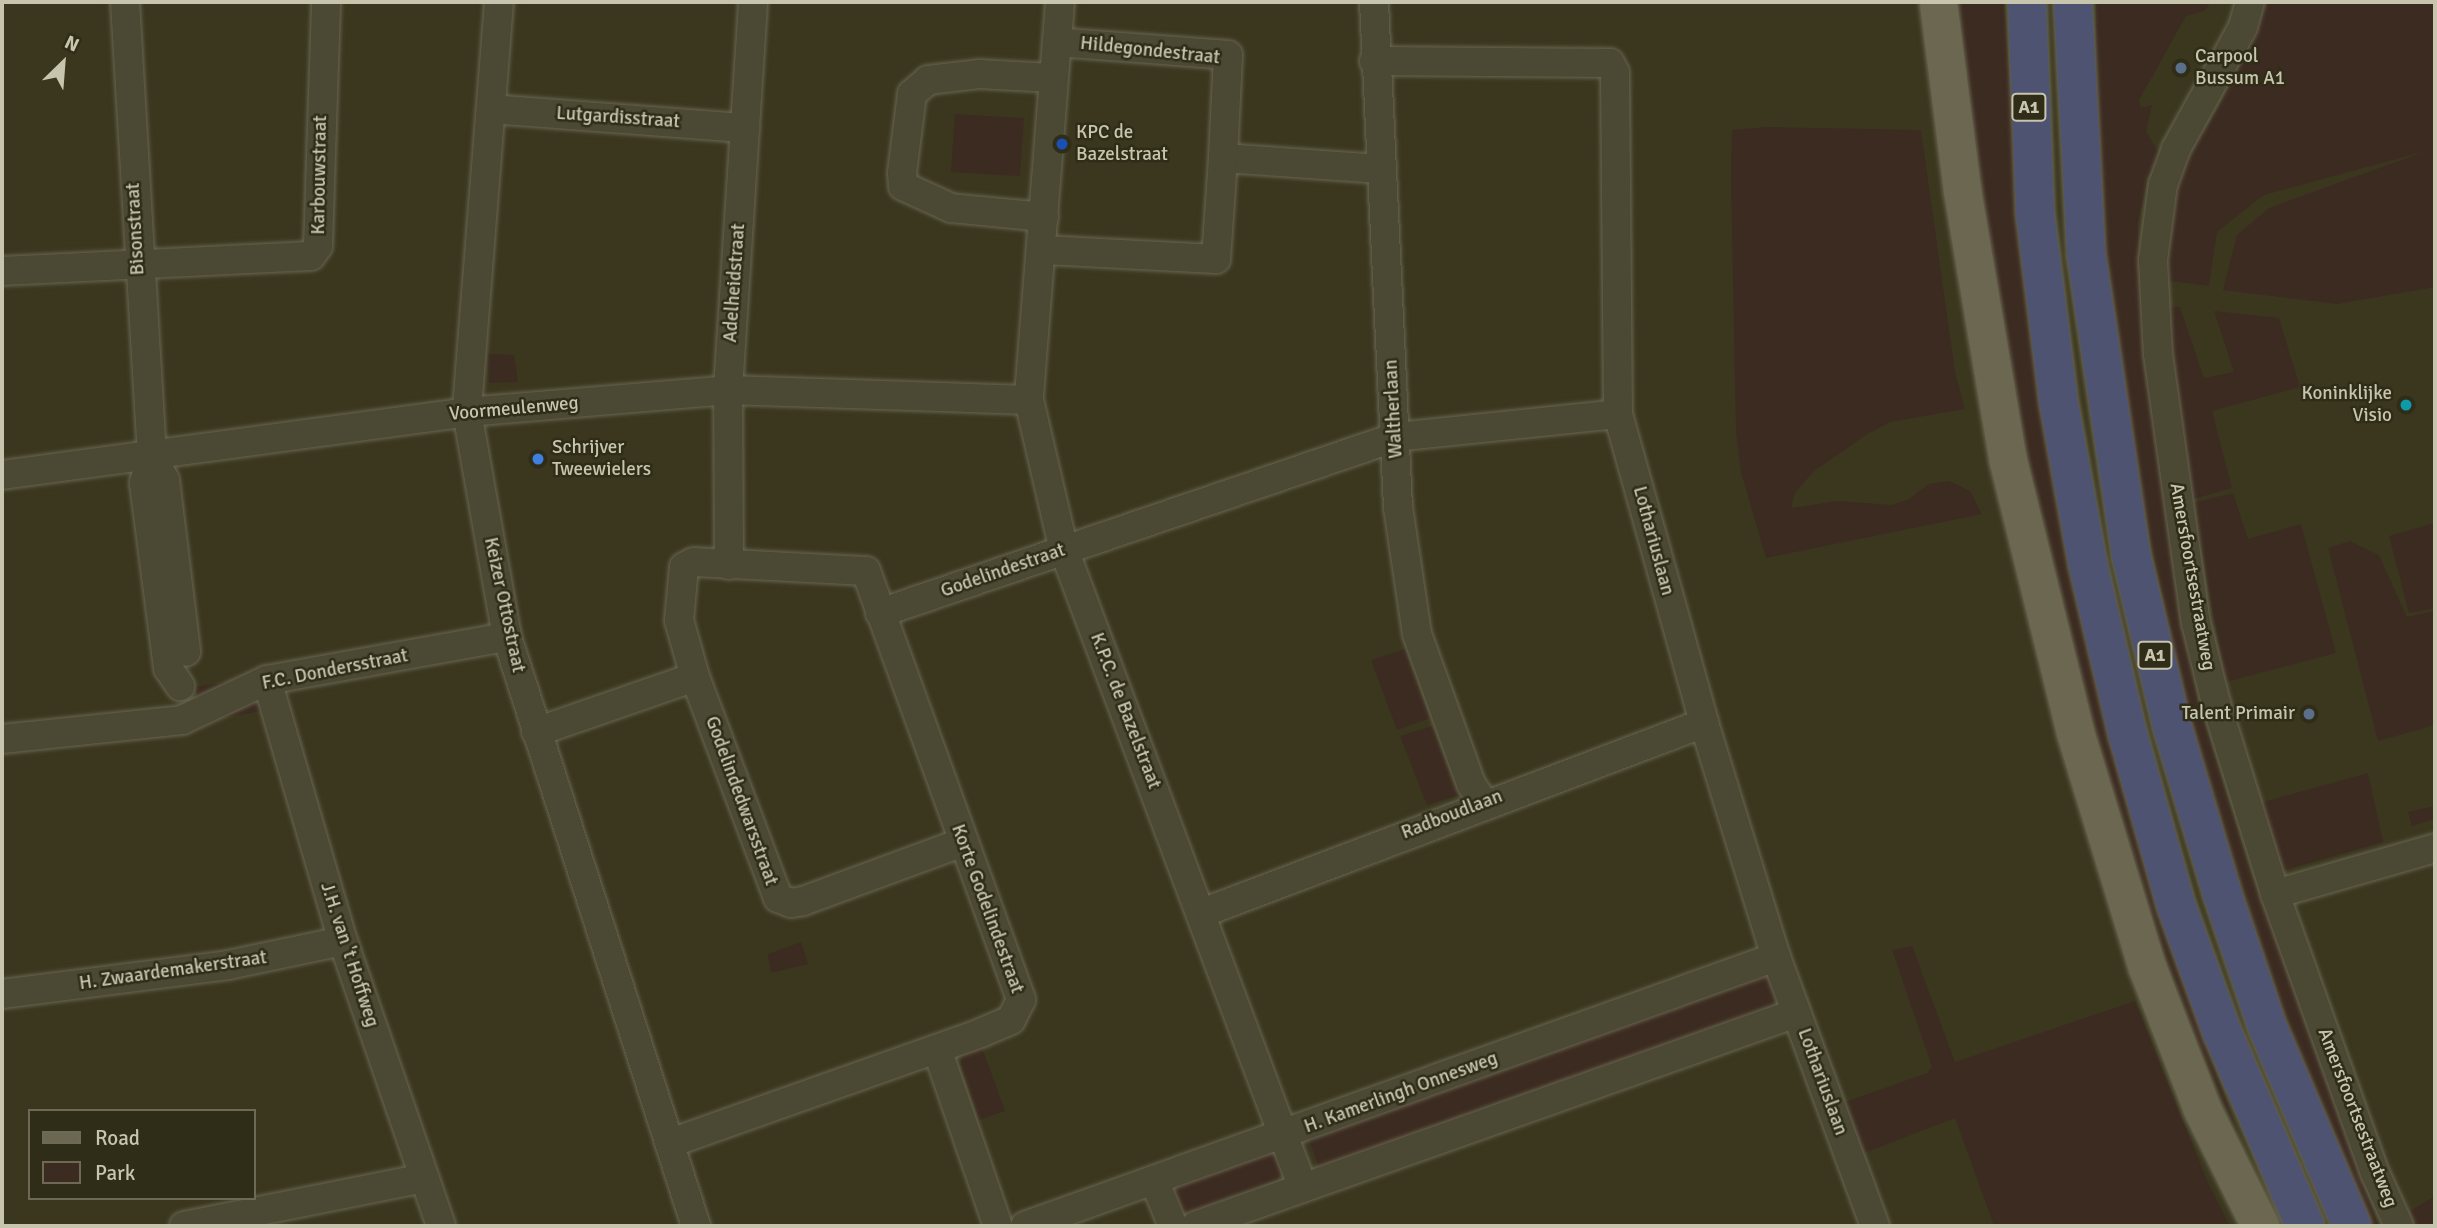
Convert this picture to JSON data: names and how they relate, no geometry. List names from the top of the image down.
{
  "streets": {
    "highway": ["A1"],
    "street": [
      "Hildegondestraat",
      "Lutgardisstraat",
      "Karbouwstraat",
      "Bisonstraat",
      "Adelheidstraat",
      "Voormeulenweg",
      "Waltherlaan",
      "Lothariuslaan",
      "Godelindestraat",
      "Amersfoortsestraatweg",
      "Keizer Ottostraat",
      "F.C. Dondersstraat",
      "K.P.C. de Bazelstraat",
      "Godelindedwarsstraat",
      "Radboudlaan",
      "Korte Godelindestraat",
      "J.H. van 't Hoffweg",
      "H. Zwaardemakerstraat",
      "H. Kamerlingh Onnesweg"
    ]
  },
  "crossings": [
    ["Hildegondestraat", "K.P.C. de Bazelstraat"],
    ["Lutgardisstraat", "Adelheidstraat"],
    ["Lutgardisstraat", "Keizer Ottostraat"],
    ["Karbouwstraat", "Bisonstraat"],
    ["Bisonstraat", "Voormeulenweg"],
    ["Adelheidstraat", "Voormeulenweg"],
    ["Voormeulenweg", "Keizer Ottostraat"],
    ["Voormeulenweg", "K.P.C. de Bazelstraat"],
    ["Waltherlaan", "Lothariuslaan"],
    ["Waltherlaan", "Godelindestraat"],
    ["Waltherlaan", "Radboudlaan"],
    ["Lothariuslaan", "Godelindestraat"],
    ["Lothariuslaan", "Radboudlaan"],
    ["Lothariuslaan", "H. Kamerlingh Onnesweg"],
    ["Godelindestraat", "K.P.C. de Bazelstraat"],
    ["Godelindestraat", "Korte Godelindestraat"],
    ["Keizer Ottostraat", "F.C. Dondersstraat"],
    ["Keizer Ottostraat", "Korte Godelindestraat"],
    ["F.C. Dondersstraat", "J.H. van 't Hoffweg"],
    ["K.P.C. de Bazelstraat", "Radboudlaan"],
    ["K.P.C. de Bazelstraat", "H. Kamerlingh Onnesweg"],
    ["Godelindedwarsstraat", "Korte Godelindestraat"],
    ["J.H. van 't Hoffweg", "H. Zwaardemakerstraat"]
  ],
  "places": [
    "Carpool Bussum A1",
    "KPC de Bazelstraat",
    "Koninklijke Visio",
    "Schrijver Tweewielers",
    "Talent Primair"
  ],
  "legend": ["Road", "Park"],
  "north": "top right"
}
